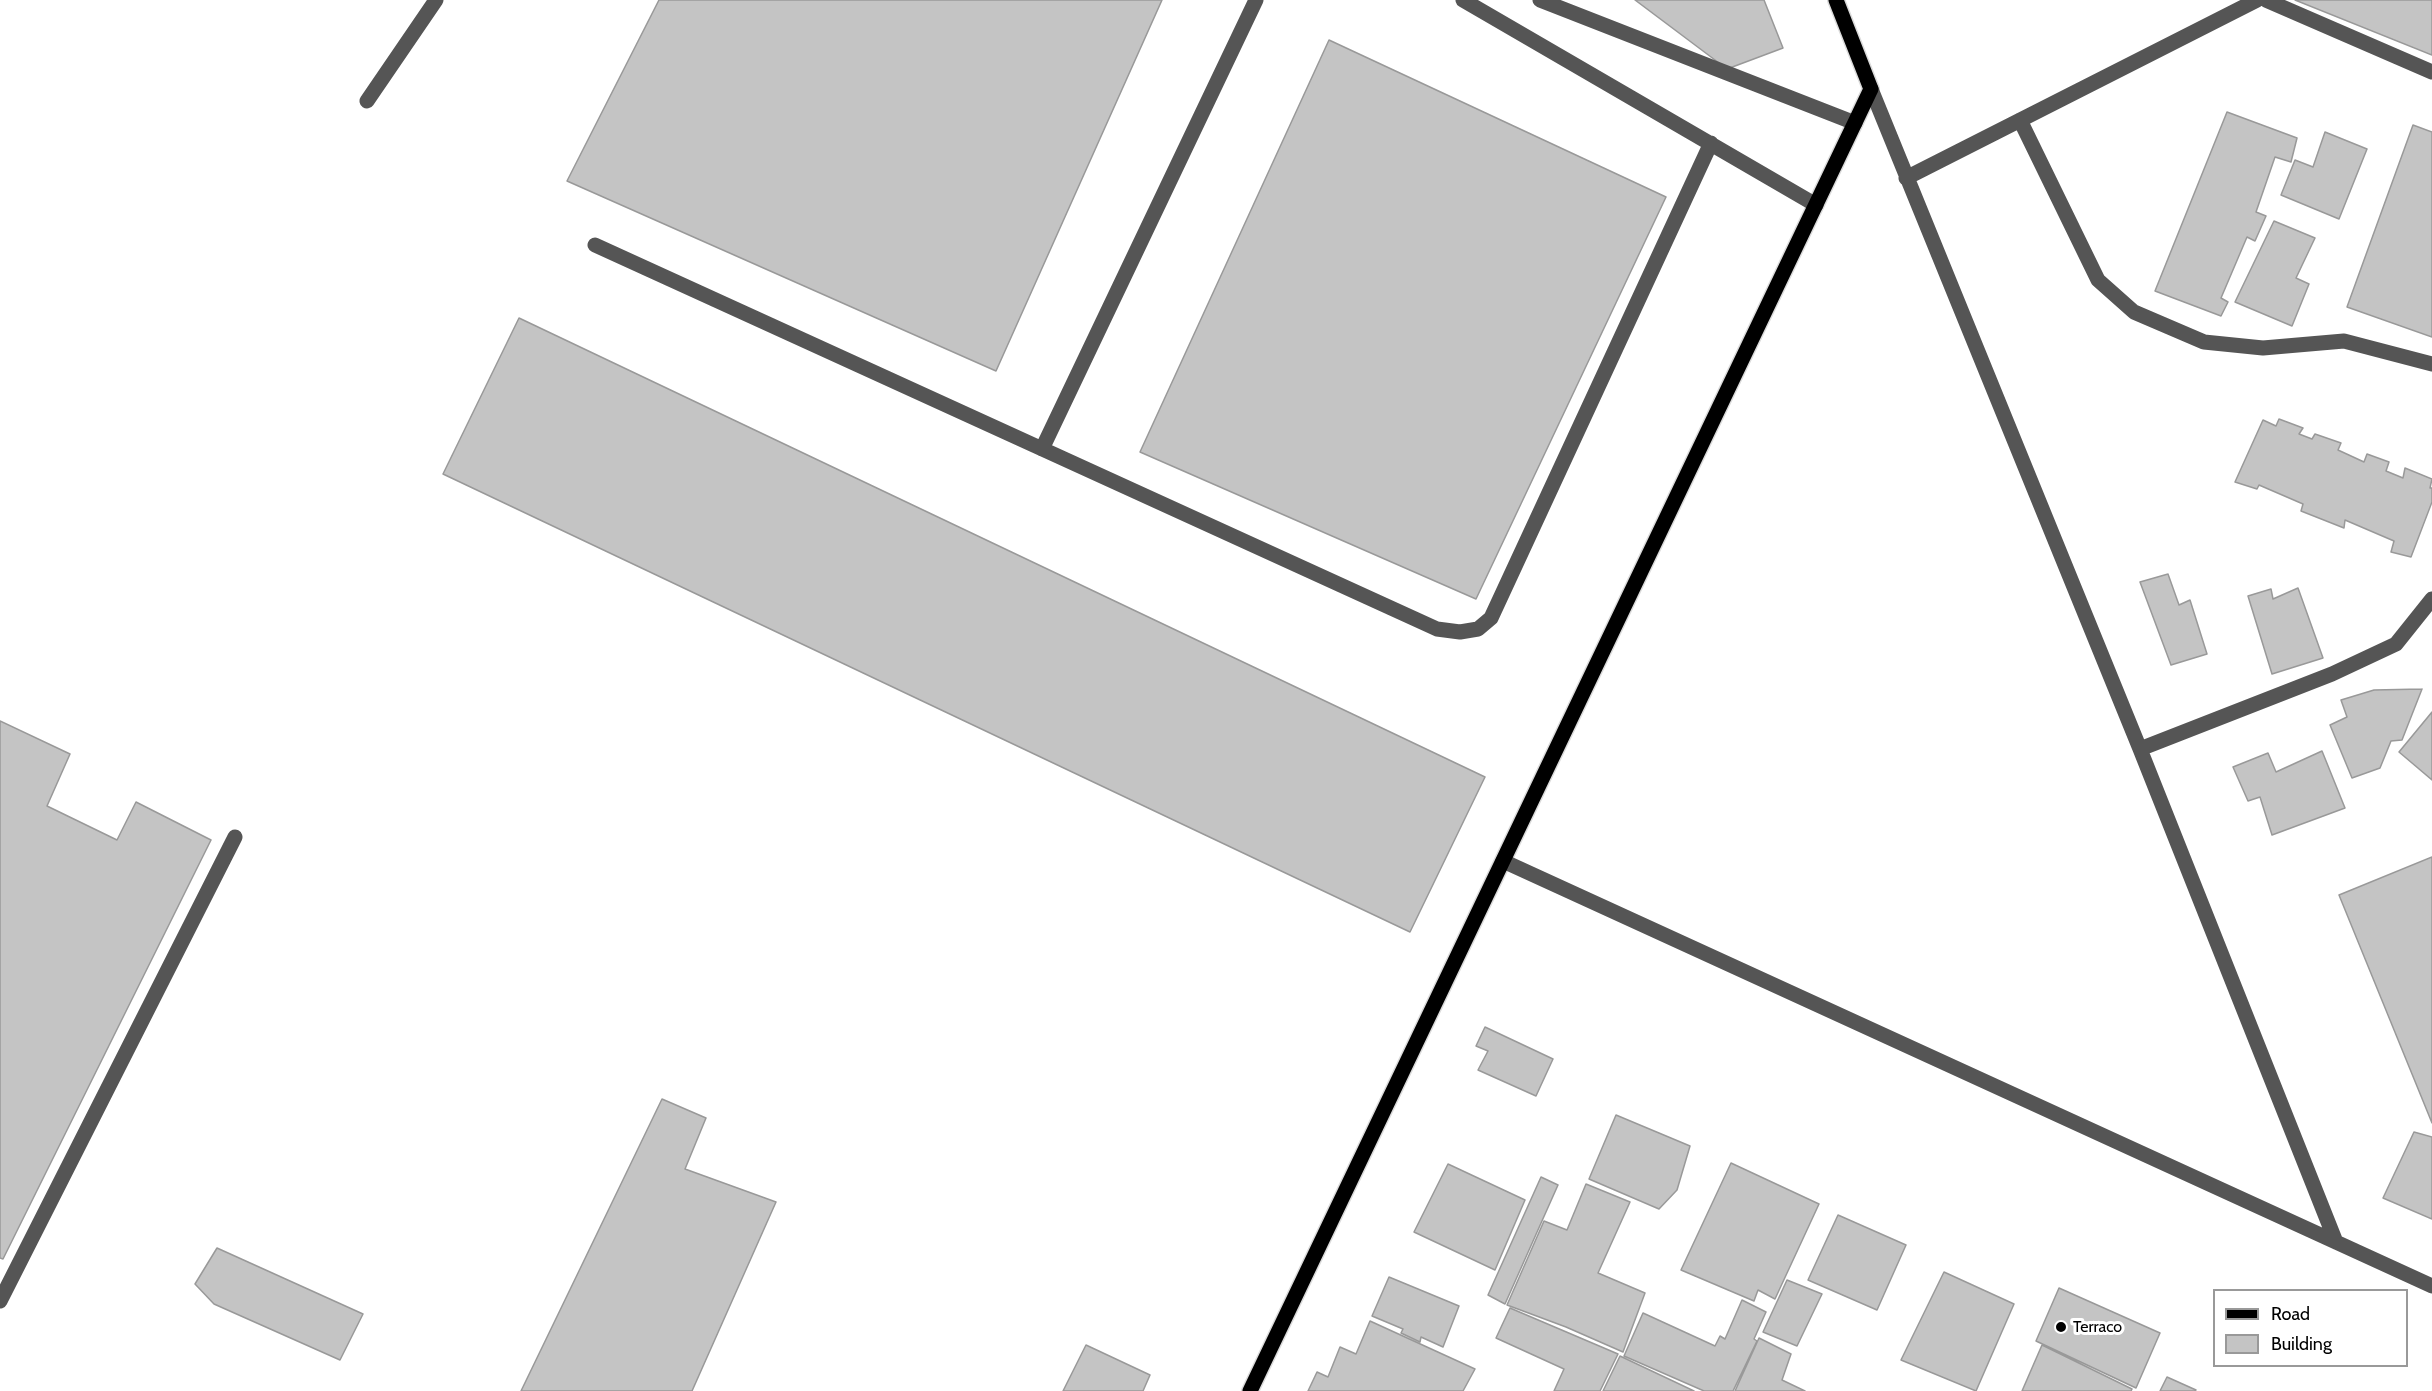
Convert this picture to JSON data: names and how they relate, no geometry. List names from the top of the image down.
{
  "places": ["Terraco"],
  "legend": ["Road", "Building"]
}
